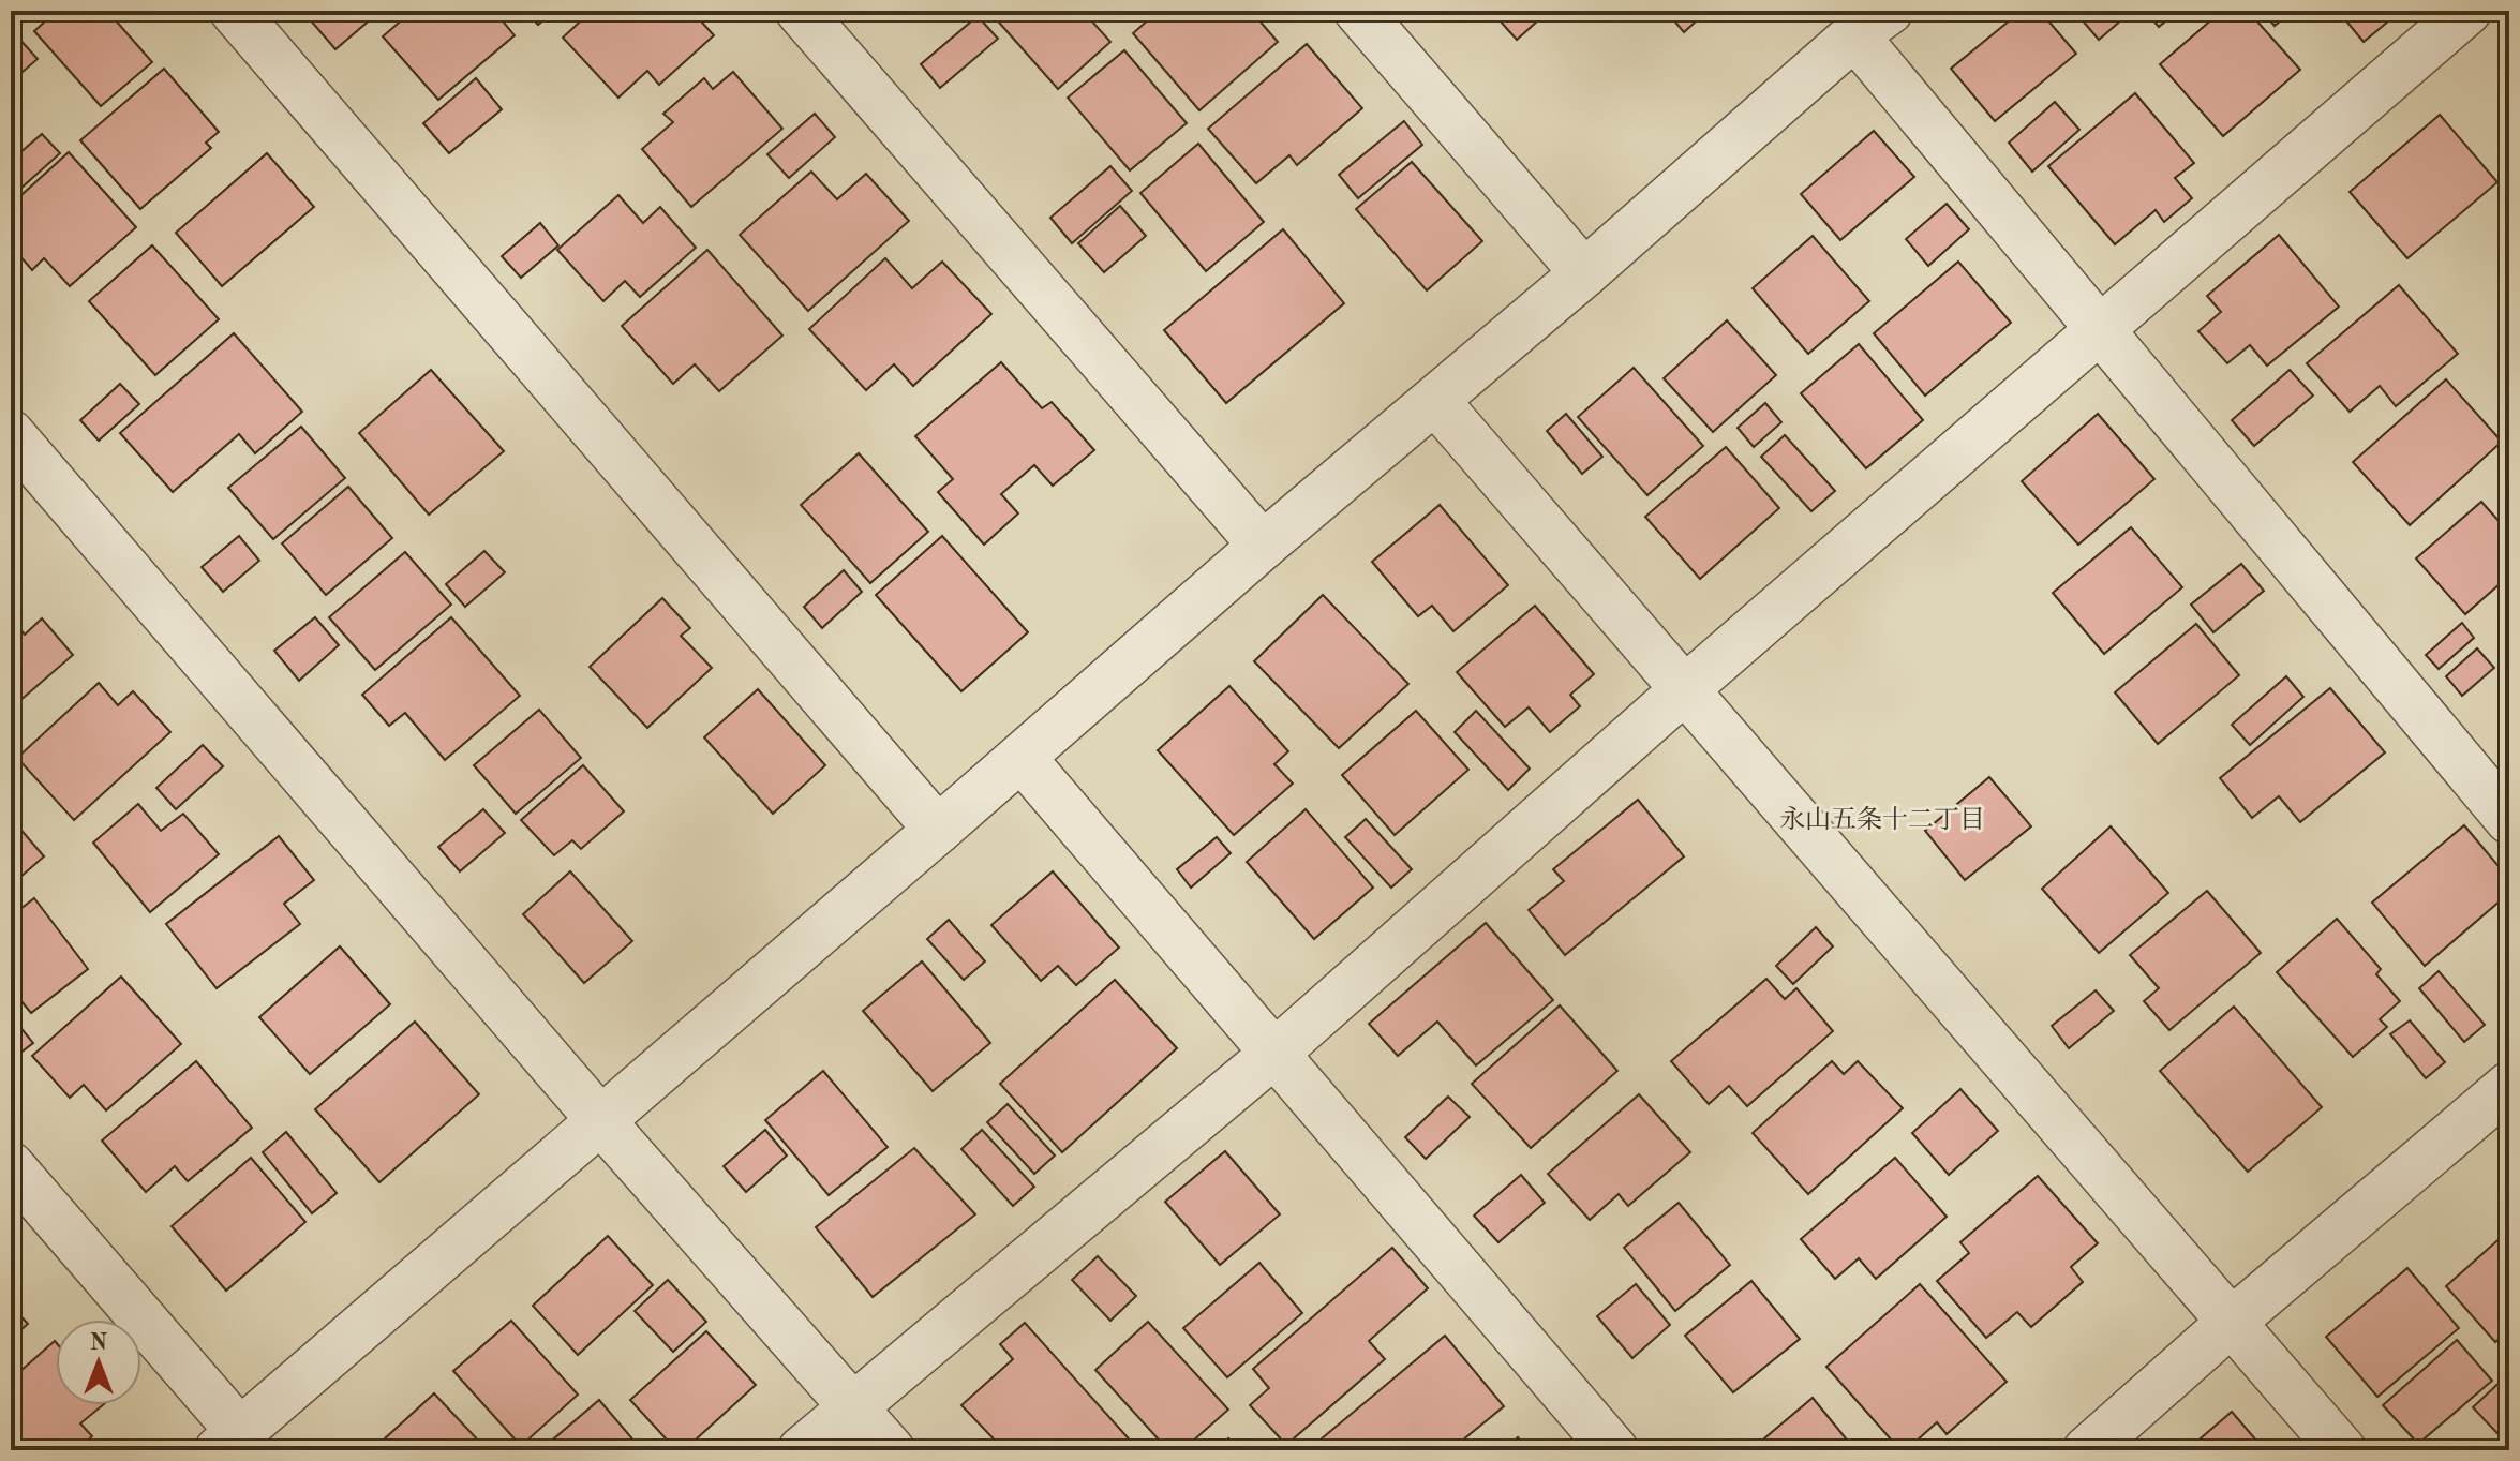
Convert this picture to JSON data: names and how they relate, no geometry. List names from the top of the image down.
{
  "districts": ["永山五条十二丁目"],
  "north": "top"
}
